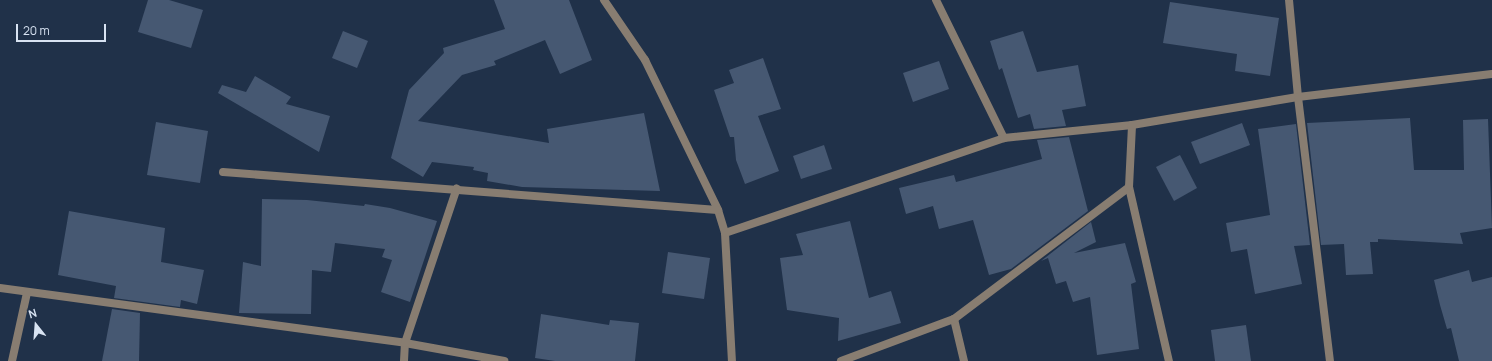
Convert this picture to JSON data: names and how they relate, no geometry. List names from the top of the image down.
{
  "scale_bar": "20 m",
  "north": "top"
}
